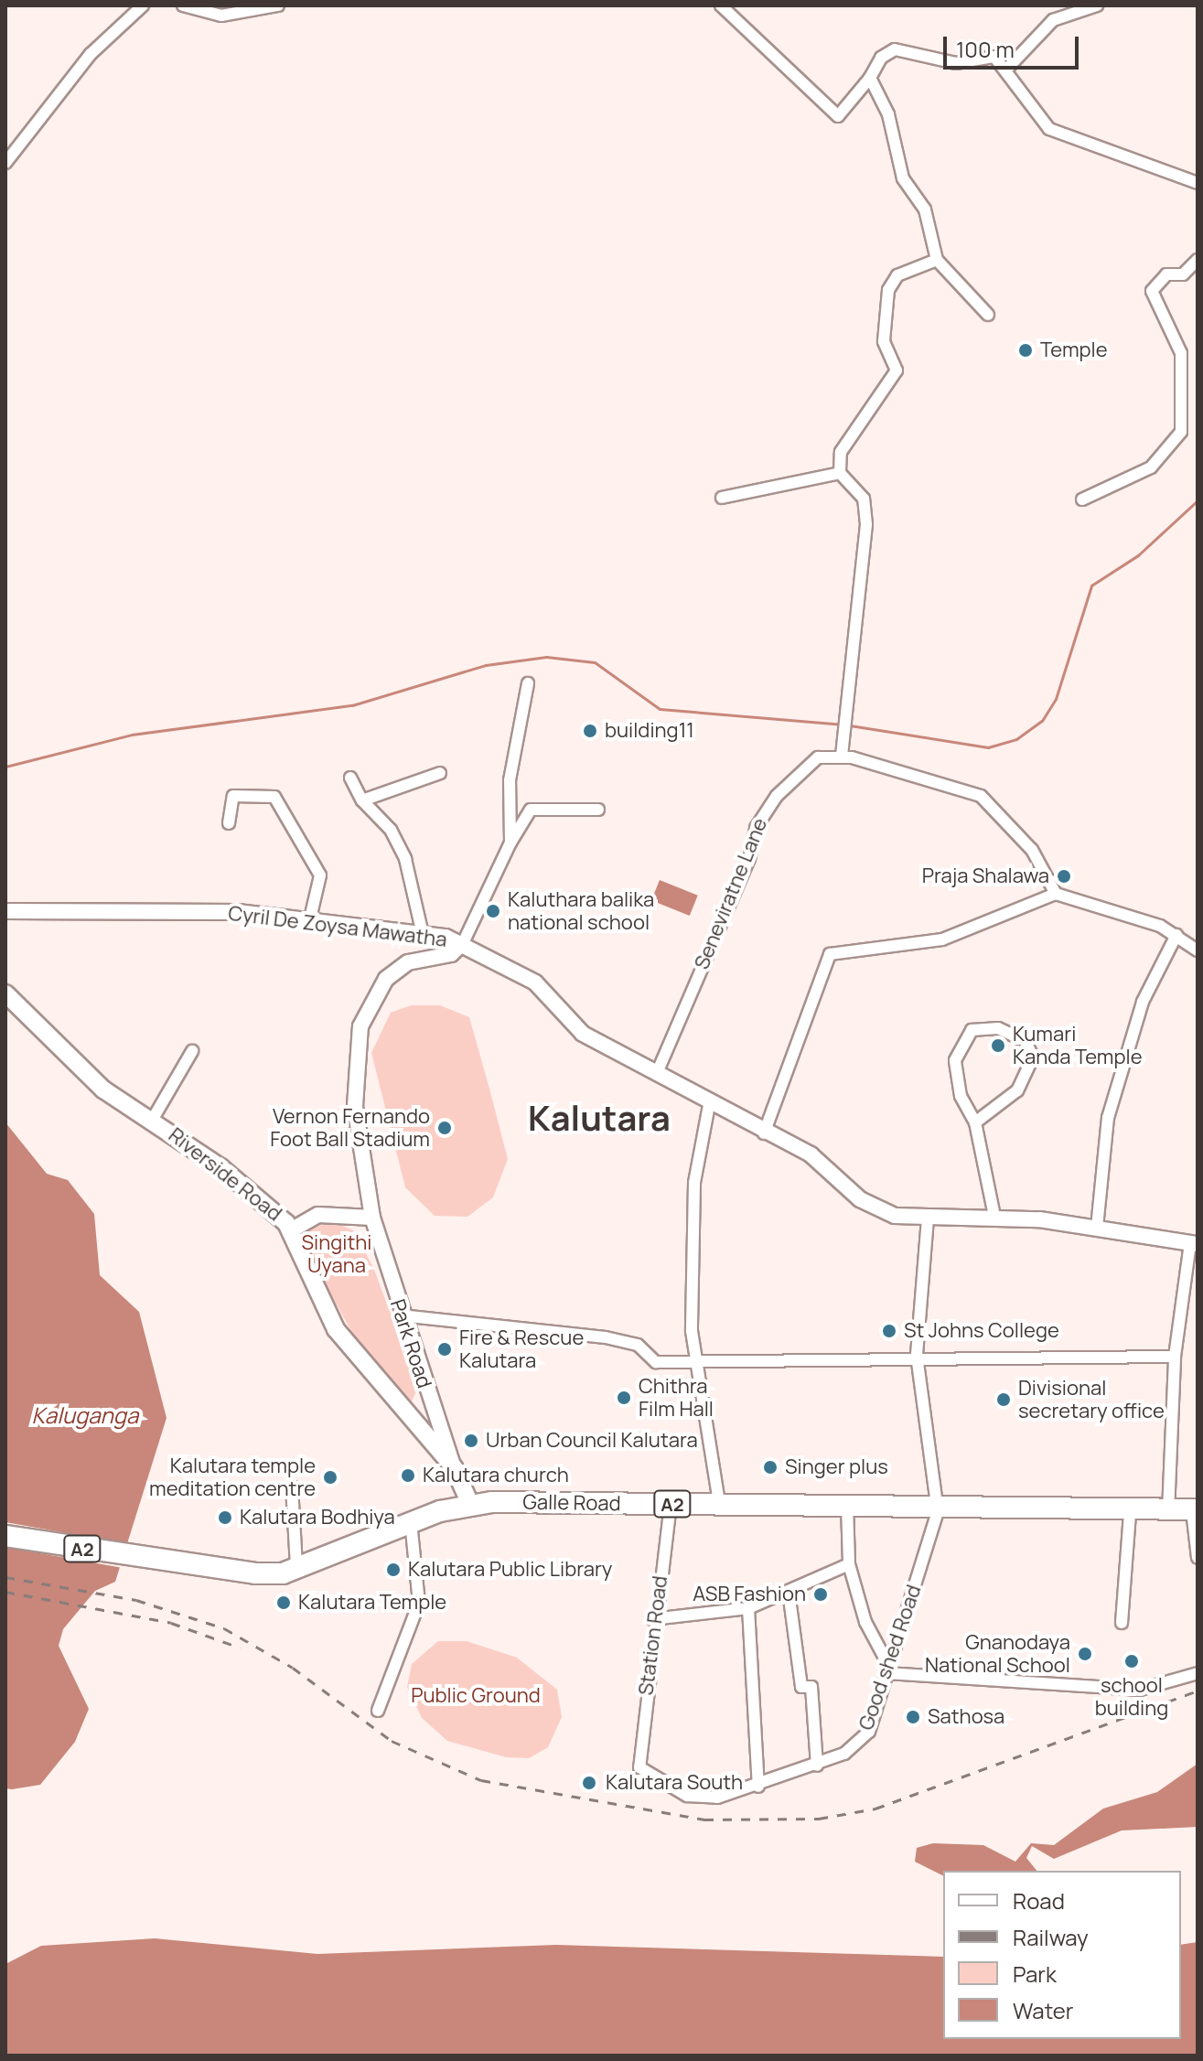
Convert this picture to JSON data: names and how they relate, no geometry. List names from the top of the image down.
{
  "streets": {
    "highway": ["Galle Road", "A2"],
    "main road": ["Riverside Road"],
    "street": [
      "Seneviratne Lane",
      "Cyril De Zoysa Mawatha",
      "Park Road",
      "Station Road",
      "Good shed Road"
    ]
  },
  "crossings": [
    ["Seneviratne Lane", "Cyril De Zoysa Mawatha"],
    ["Cyril De Zoysa Mawatha", "Park Road"],
    ["Riverside Road", "Park Road"],
    ["Riverside Road", "Galle Road"],
    ["Galle Road", "Station Road"],
    ["Galle Road", "Good shed Road"],
    ["Station Road", "Good shed Road"]
  ],
  "districts": ["Kalutara"],
  "water": ["Kaluganga"],
  "parks": ["Singithi Uyana", "Public Ground"],
  "places": [
    "Temple",
    "building11",
    "Praja Shalawa",
    "Kaluthara balika national school",
    "Kumari Kanda Temple",
    "Vernon Fernando Foot Ball Stadium",
    "St Johns College",
    "Fire & Rescue Kalutara",
    "Chithra Film Hall",
    "Divisional secretary office",
    "Urban Council Kalutara",
    "Singer plus",
    "Kalutara church",
    "Kalutara temple meditation centre",
    "Kalutara Bodhiya",
    "Kalutara Public Library",
    "ASB Fashion",
    "Kalutara Temple",
    "Gnanodaya National School",
    "school building",
    "Sathosa",
    "Kalutara South"
  ],
  "legend": [
    "Road",
    "Railway",
    "Park",
    "Water"
  ],
  "scale_bar": "100 m"
}
